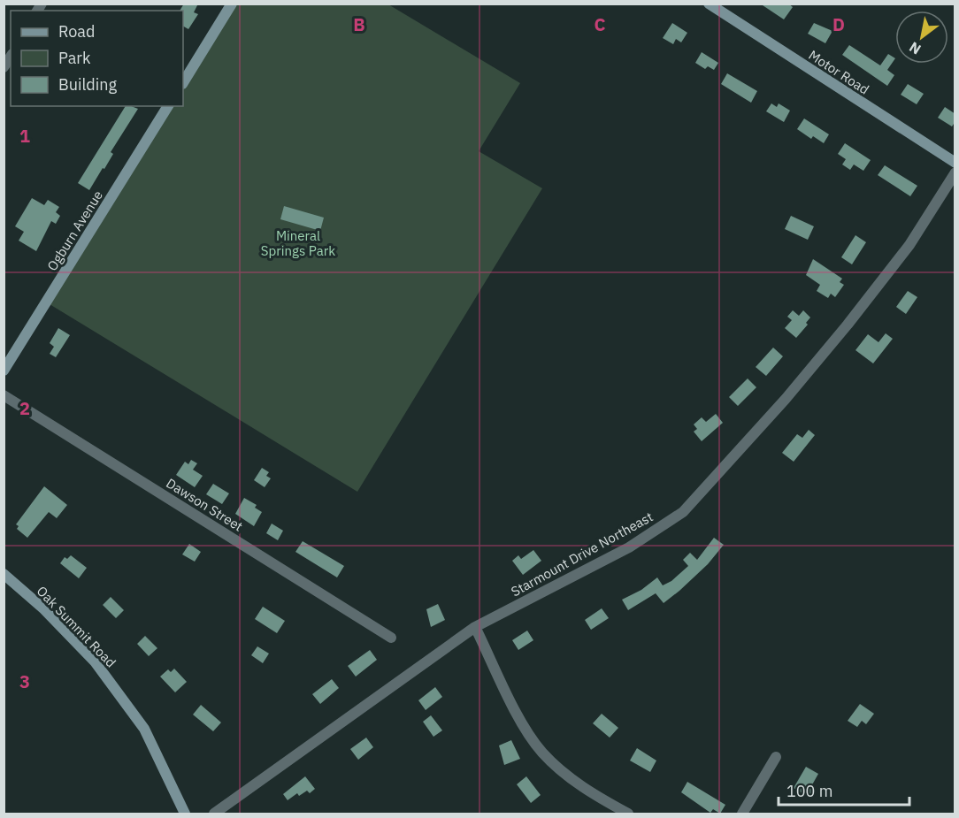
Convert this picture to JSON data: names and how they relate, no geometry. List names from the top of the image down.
{
  "streets": {
    "street": [
      "Motor Road",
      "Ogburn Avenue",
      "Dawson Street",
      "Starmount Drive Northeast",
      "Oak Summit Road"
    ]
  },
  "parks": ["Mineral Springs Park"],
  "legend": ["Road", "Park", "Building"],
  "scale_bar": "100 m",
  "north": "bottom left",
  "grid": {
    "columns": ["B", "C", "D"],
    "rows": ["1", "2", "3"]
  }
}
